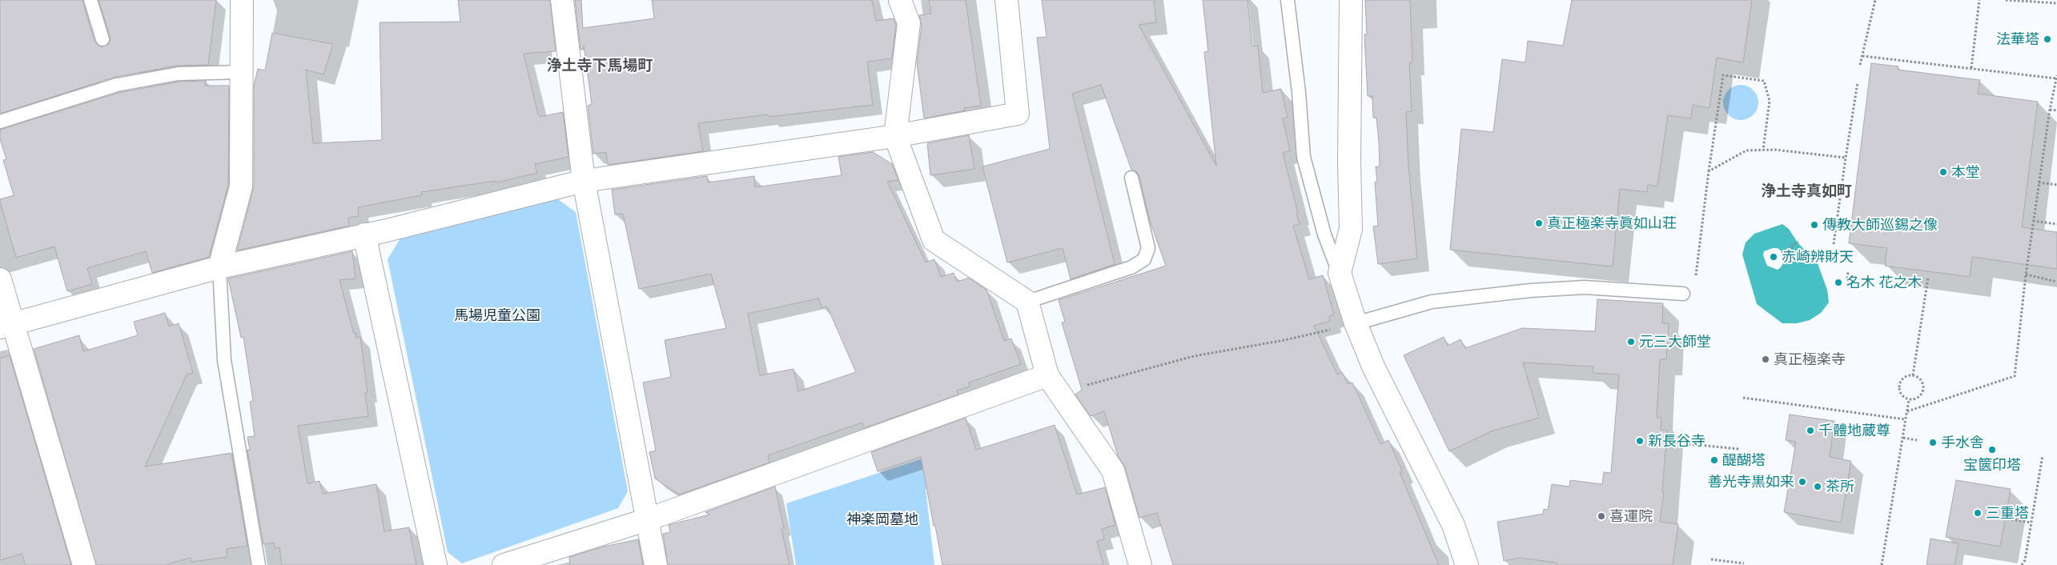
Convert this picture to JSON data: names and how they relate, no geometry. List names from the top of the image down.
{
  "districts": ["浄土寺下馬場町", "浄土寺真如町"],
  "parks": ["馬場児童公園", "神楽岡墓地"],
  "places": [
    "法華塔",
    "本堂",
    "真正極楽寺眞如山荘",
    "傳教大師巡錫之像",
    "赤崎辨財天",
    "名木 花之木",
    "元三大師堂",
    "真正極楽寺",
    "千體地蔵尊",
    "新長谷寺",
    "手水舎",
    "宝篋印塔",
    "醍醐塔",
    "善光寺黒如来",
    "茶所",
    "三重塔",
    "喜運院"
  ]
}
